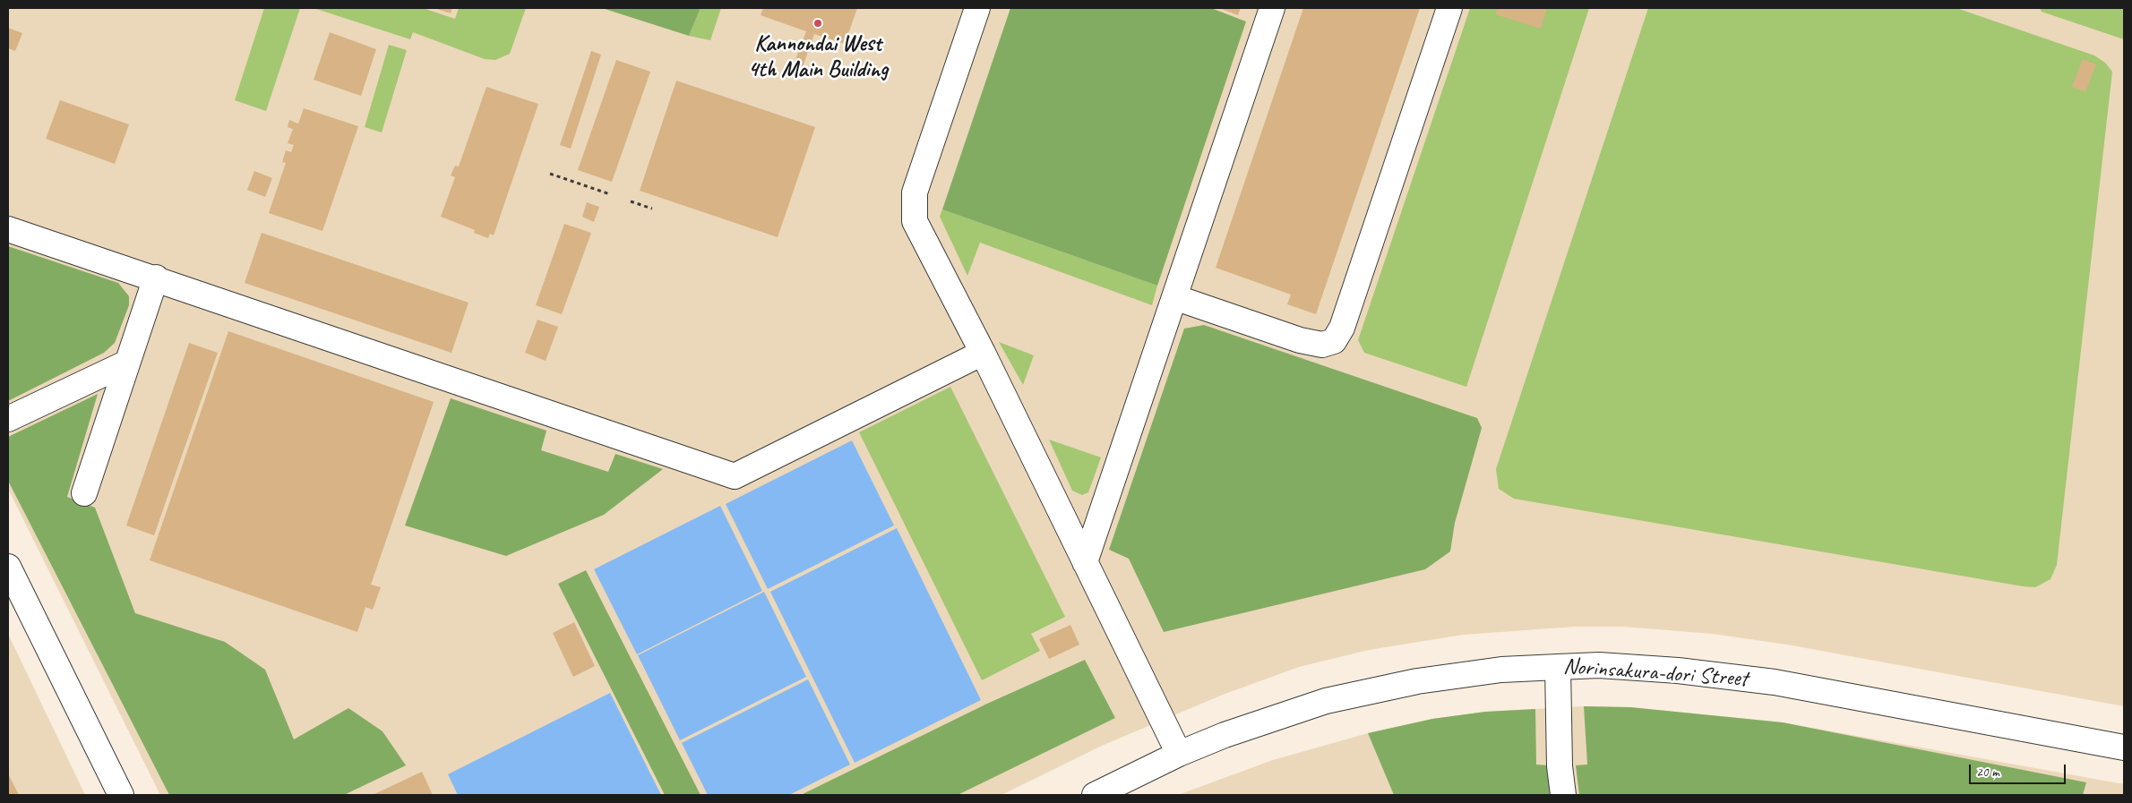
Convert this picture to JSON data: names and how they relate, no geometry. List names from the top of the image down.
{
  "streets": {
    "street": ["Norinsakura-dori Street"]
  },
  "places": ["Kannondai West 4th Main Building"],
  "scale_bar": "20 m"
}
